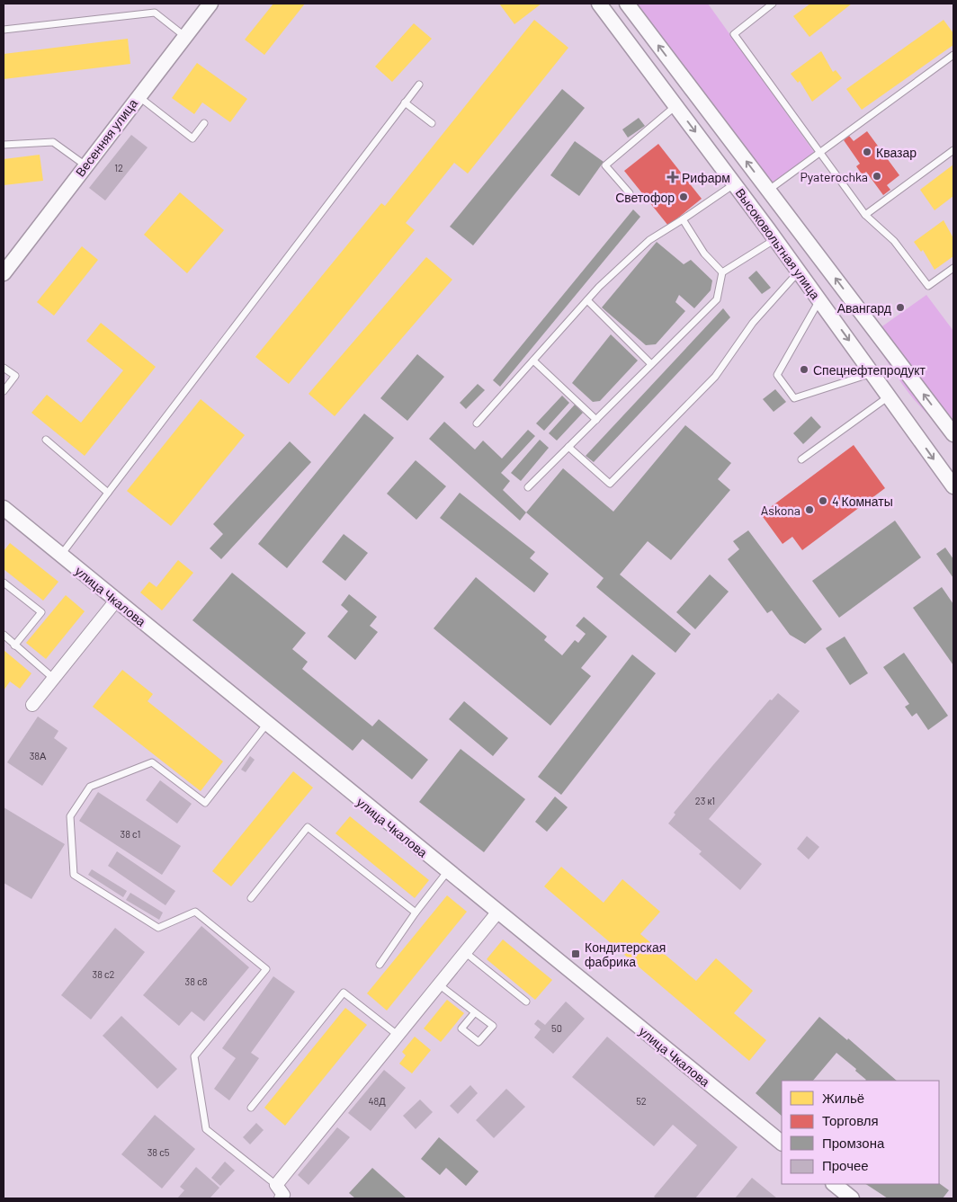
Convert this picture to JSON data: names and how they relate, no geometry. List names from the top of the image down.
{
  "streets": {
    "street": ["Весенняя улица", "Высоковольтная улица", "улица Чкалова"]
  },
  "places": {
    "other": [
      "Квазар",
      "Pyaterochka",
      "Светофор",
      "Авангард",
      "Спецнефтепродукт",
      "4 Комнаты",
      "Askona"
    ],
    "health": ["Рифарм"],
    "transit": ["Кондитерская фабрика"]
  },
  "house_numbers": [
    "12",
    "38А",
    "23 к1",
    "38 с1",
    "38 с2",
    "38 с8",
    "50",
    "48Д",
    "52",
    "38 с5"
  ],
  "legend": [
    "Жильё",
    "Торговля",
    "Промзона",
    "Прочее"
  ]
}
